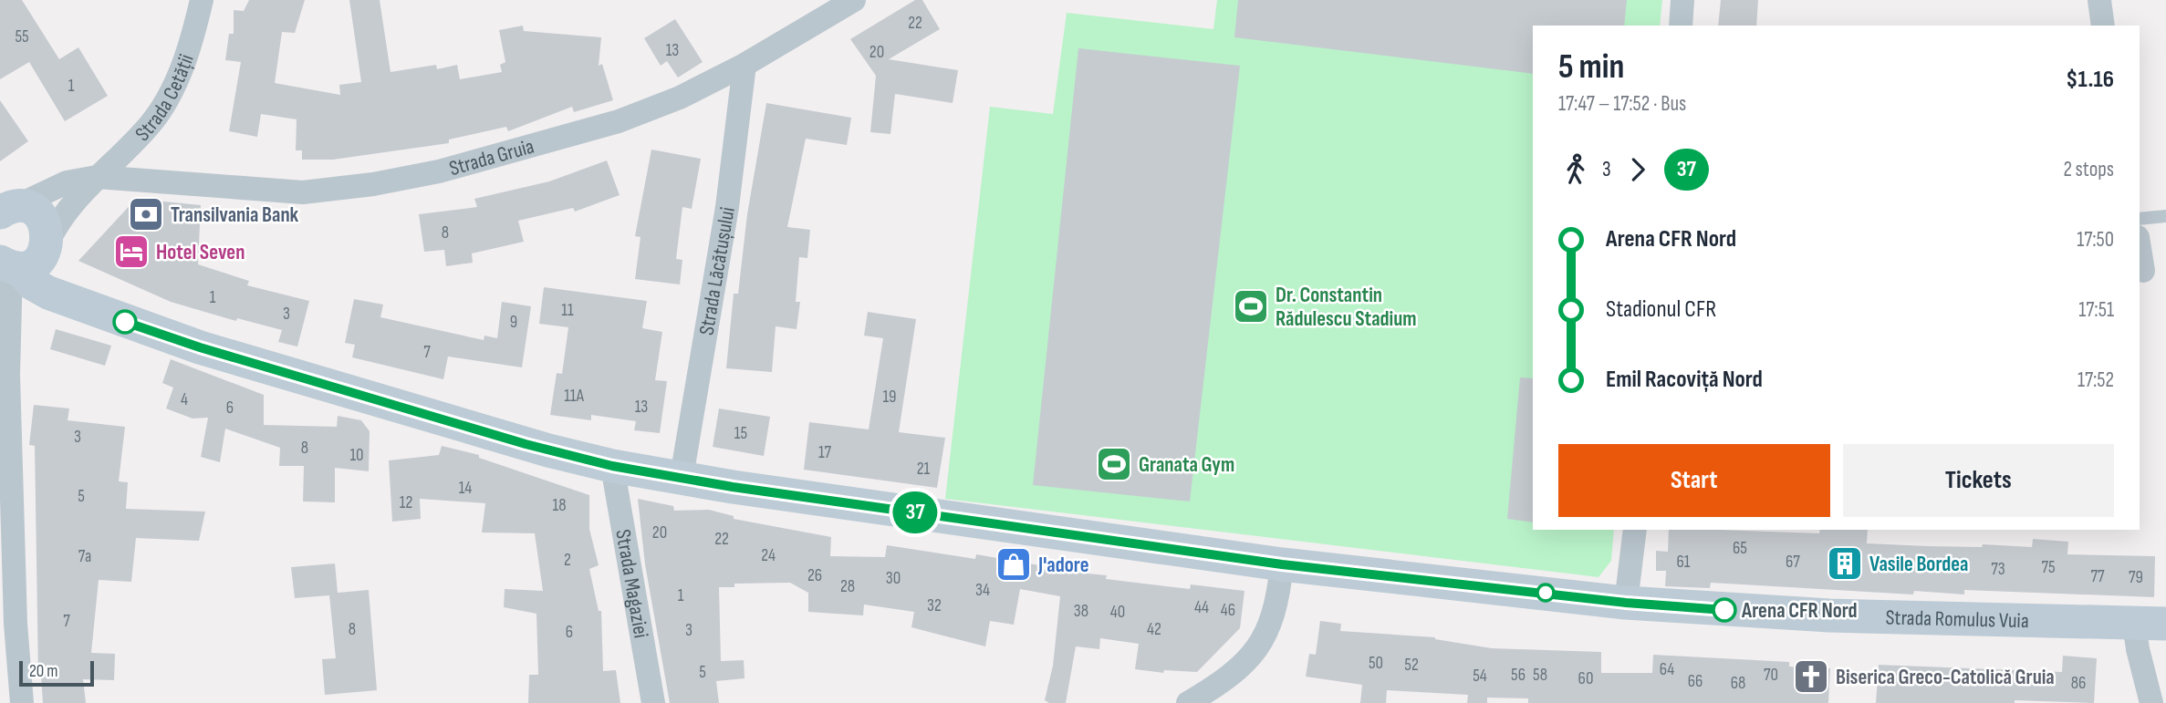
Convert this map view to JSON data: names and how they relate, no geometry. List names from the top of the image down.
{
  "streets": {
    "street": [
      "Strada Cetății",
      "Strada Gruia",
      "Strada Lăcătușului",
      "Strada Magaziei",
      "Strada Romulus Vuia"
    ]
  },
  "crossings": [
    ["Strada Cetății", "Strada Gruia"],
    ["Strada Cetății", "Strada Romulus Vuia"],
    ["Strada Gruia", "Strada Lăcătușului"],
    ["Strada Lăcătușului", "Strada Romulus Vuia"],
    ["Strada Magaziei", "Strada Romulus Vuia"]
  ],
  "places": {
    "bank": ["Transilvania Bank"],
    "hotel": ["Hotel Seven"],
    "sports": ["Dr. Constantin Rădulescu Stadium", "Granata Gym"],
    "building": ["Vasile Bordea"],
    "shop": ["J'adore"],
    "other": ["Arena CFR Nord"],
    "church": ["Biserica Greco-Catolică Gruia"]
  },
  "lines": ["bus line 37"],
  "house_numbers": [
    "22",
    "55",
    "13",
    "20",
    "1",
    "8",
    "1",
    "11",
    "3",
    "9",
    "7",
    "11A",
    "19",
    "4",
    "13",
    "6",
    "15",
    "3",
    "8",
    "17",
    "10",
    "21",
    "14",
    "5",
    "12",
    "18",
    "20",
    "22",
    "65",
    "24",
    "7a",
    "2",
    "61",
    "67",
    "75",
    "73",
    "26",
    "77",
    "79",
    "30",
    "28",
    "34",
    "1",
    "32",
    "44",
    "46",
    "38",
    "40",
    "7",
    "8",
    "42",
    "3",
    "6",
    "50",
    "52",
    "64",
    "5",
    "56",
    "58",
    "70",
    "54",
    "60",
    "66",
    "68",
    "86"
  ],
  "scale_bar": "20 m",
  "page": {
    "on_map": "37",
    "heading": ["5 min", "17:47 – 17:52 · Bus", "$1.16"],
    "legs": ["3", "37", "2 stops"],
    "list": [
      {
        "name": "Arena CFR Nord",
        "value": "17:50"
      },
      {
        "name": "Stadionul CFR",
        "value": "17:51"
      },
      {
        "name": "Emil Racoviță Nord",
        "value": "17:52"
      }
    ],
    "buttons": ["Start", "Tickets"],
    "scale": "20 m"
  }
}
